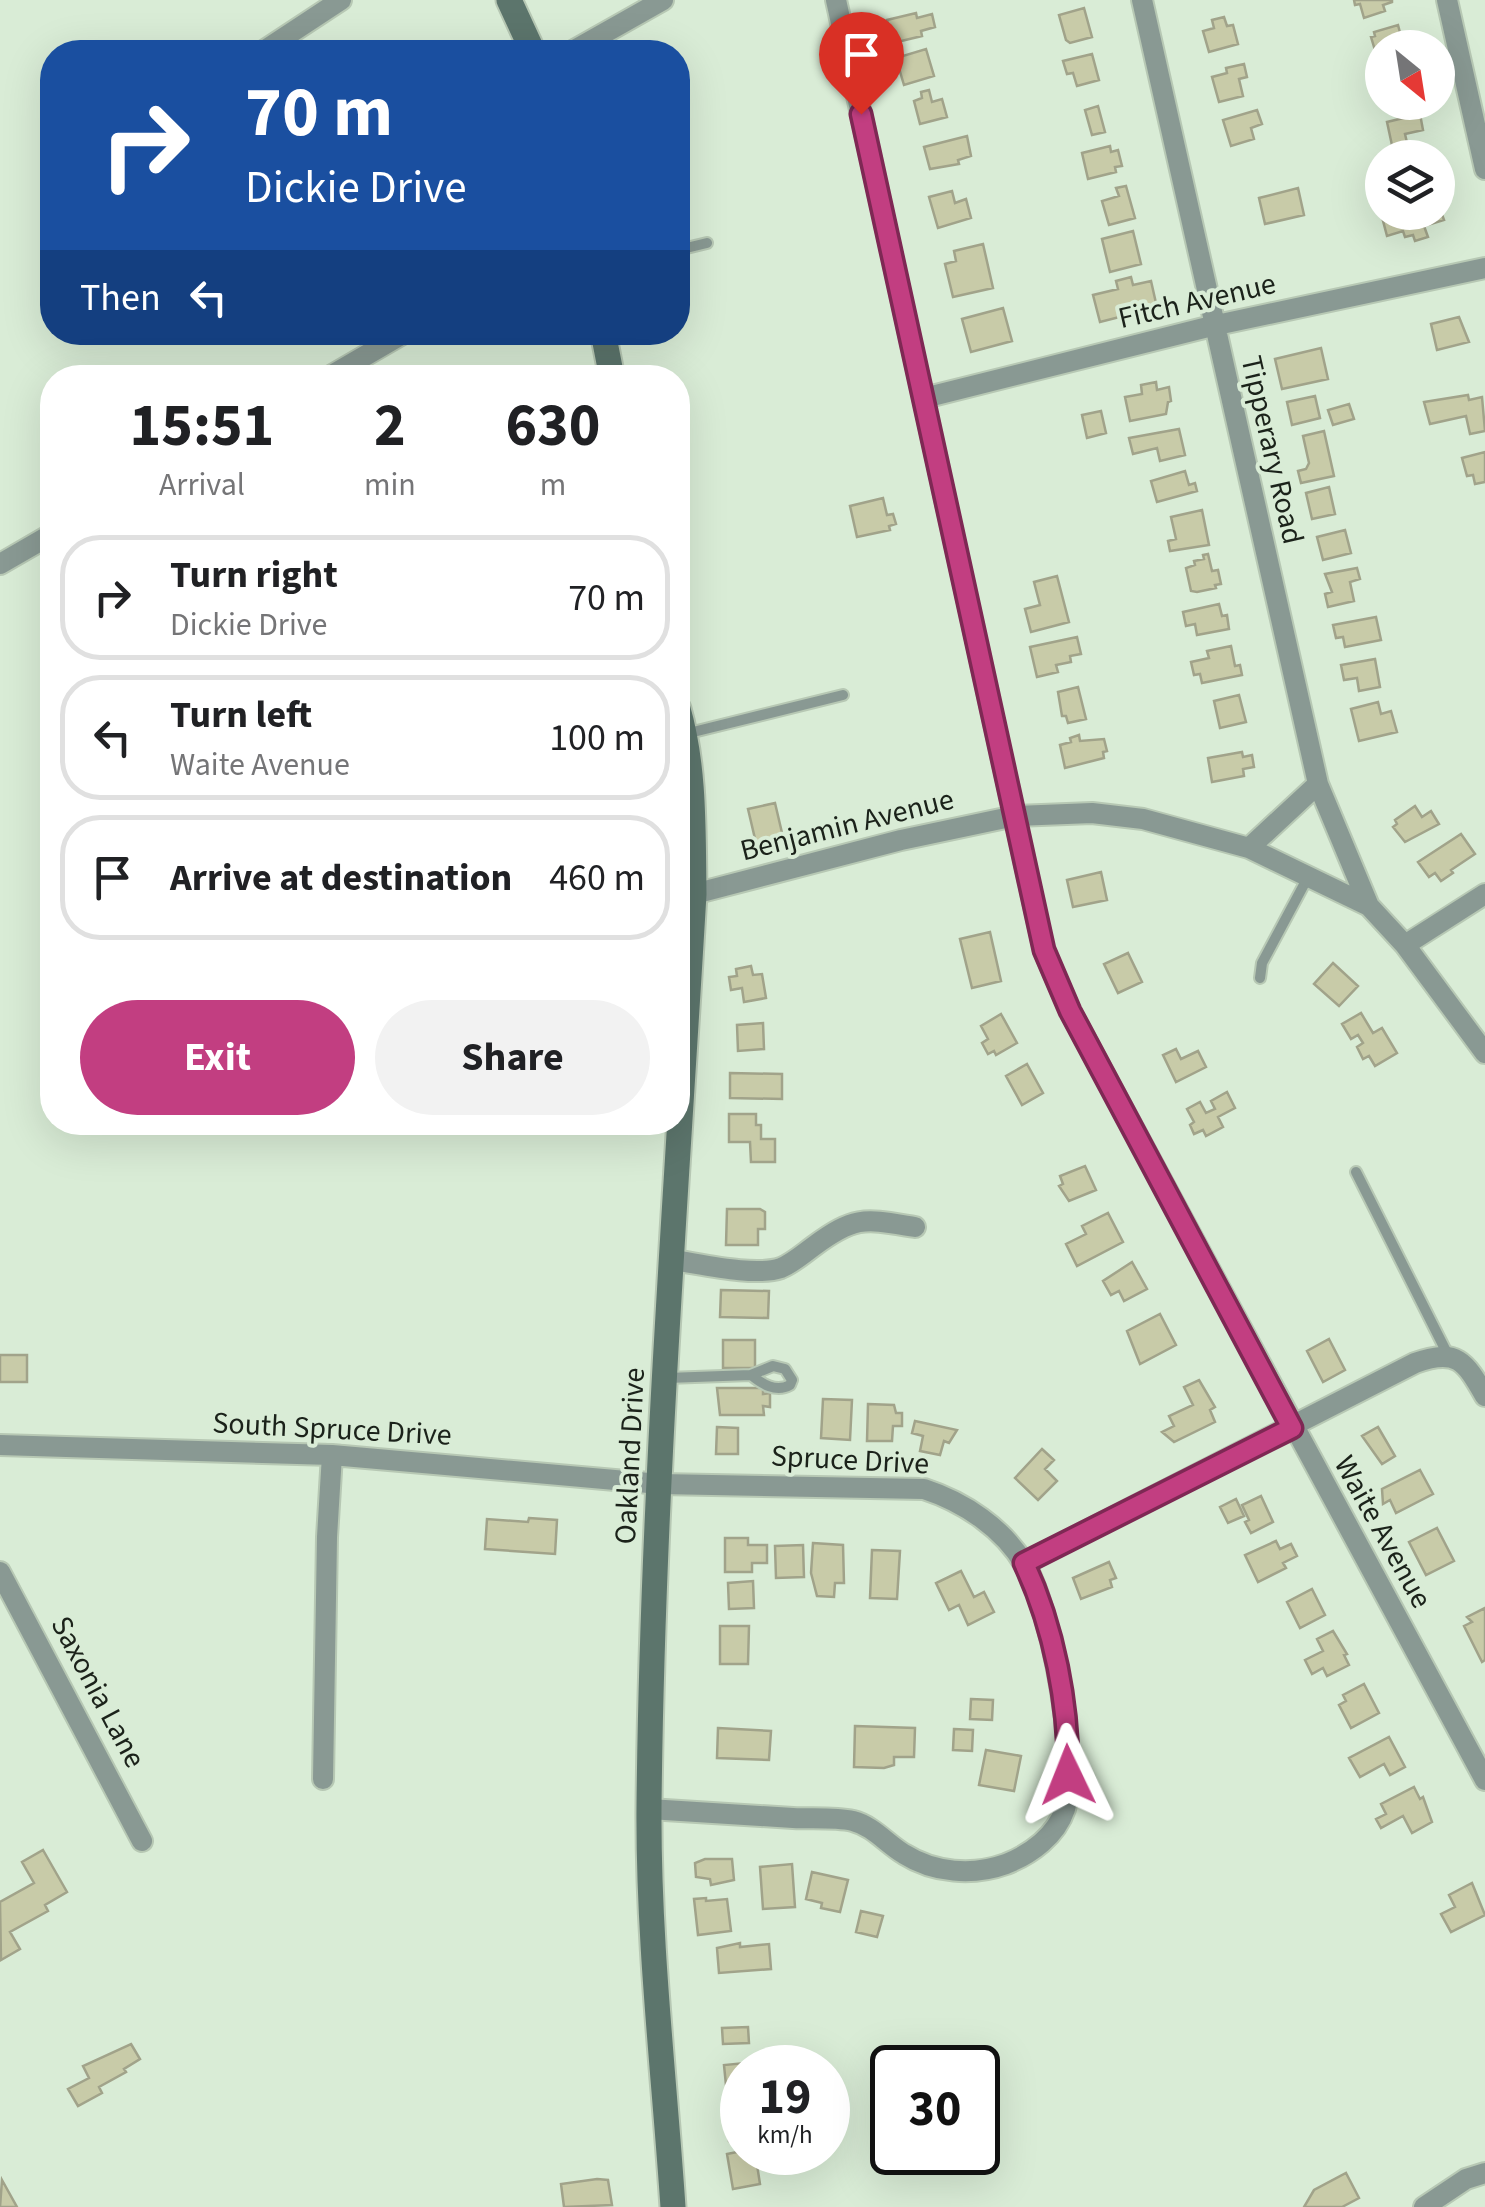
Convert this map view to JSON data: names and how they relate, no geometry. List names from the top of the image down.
{
  "streets": {
    "main road": ["Oakland Drive"],
    "street": [
      "Fitch Avenue",
      "Tipperary Road",
      "Benjamin Avenue",
      "South Spruce Drive",
      "Spruce Drive",
      "Waite Avenue",
      "Saxonia Lane"
    ]
  },
  "crossings": [
    ["Fitch Avenue", "Tipperary Road"],
    ["Fitch Avenue", "Waite Avenue"],
    ["Tipperary Road", "Benjamin Avenue"],
    ["Benjamin Avenue", "Oakland Drive"],
    ["Benjamin Avenue", "Waite Avenue"],
    ["South Spruce Drive", "Oakland Drive"],
    ["South Spruce Drive", "Spruce Drive"],
    ["Oakland Drive", "Spruce Drive"]
  ],
  "north": "bottom right",
  "page": {
    "turn": ["70 m", "Dickie Drive"],
    "then": "Then",
    "eta": [
      "15:51",
      "Arrival",
      "2",
      "min",
      "630",
      "m"
    ],
    "list": [
      {
        "name": "Turn right",
        "note": "Dickie Drive",
        "value": "70 m"
      },
      {
        "name": "Turn left",
        "note": "Waite Avenue",
        "value": "100 m"
      },
      {
        "name": "Arrive at destination",
        "value": "460 m"
      }
    ],
    "buttons": ["Exit", "Share"],
    "speed": "19 km/h",
    "limit": "30"
  }
}
